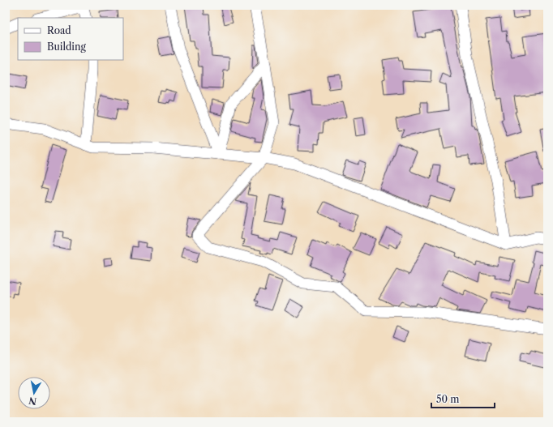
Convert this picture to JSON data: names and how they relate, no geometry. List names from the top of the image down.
{
  "legend": ["Road", "Building"],
  "scale_bar": "50 m",
  "north": "bottom"
}
